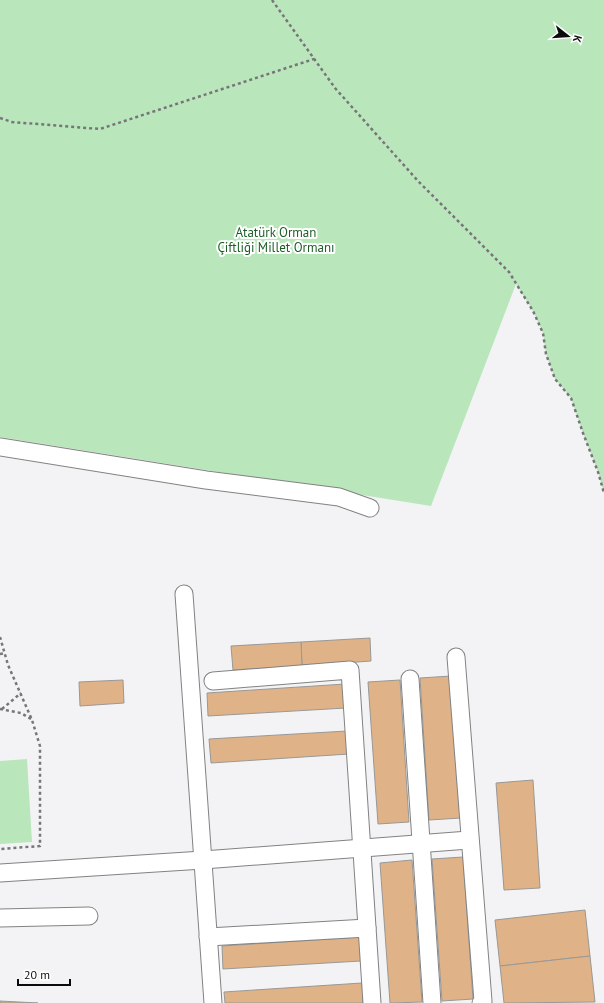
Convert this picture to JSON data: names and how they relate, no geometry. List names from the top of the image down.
{
  "parks": ["Atatürk Orman Çiftliği Millet Ormanı"],
  "scale_bar": "20 m",
  "north": "right"
}
